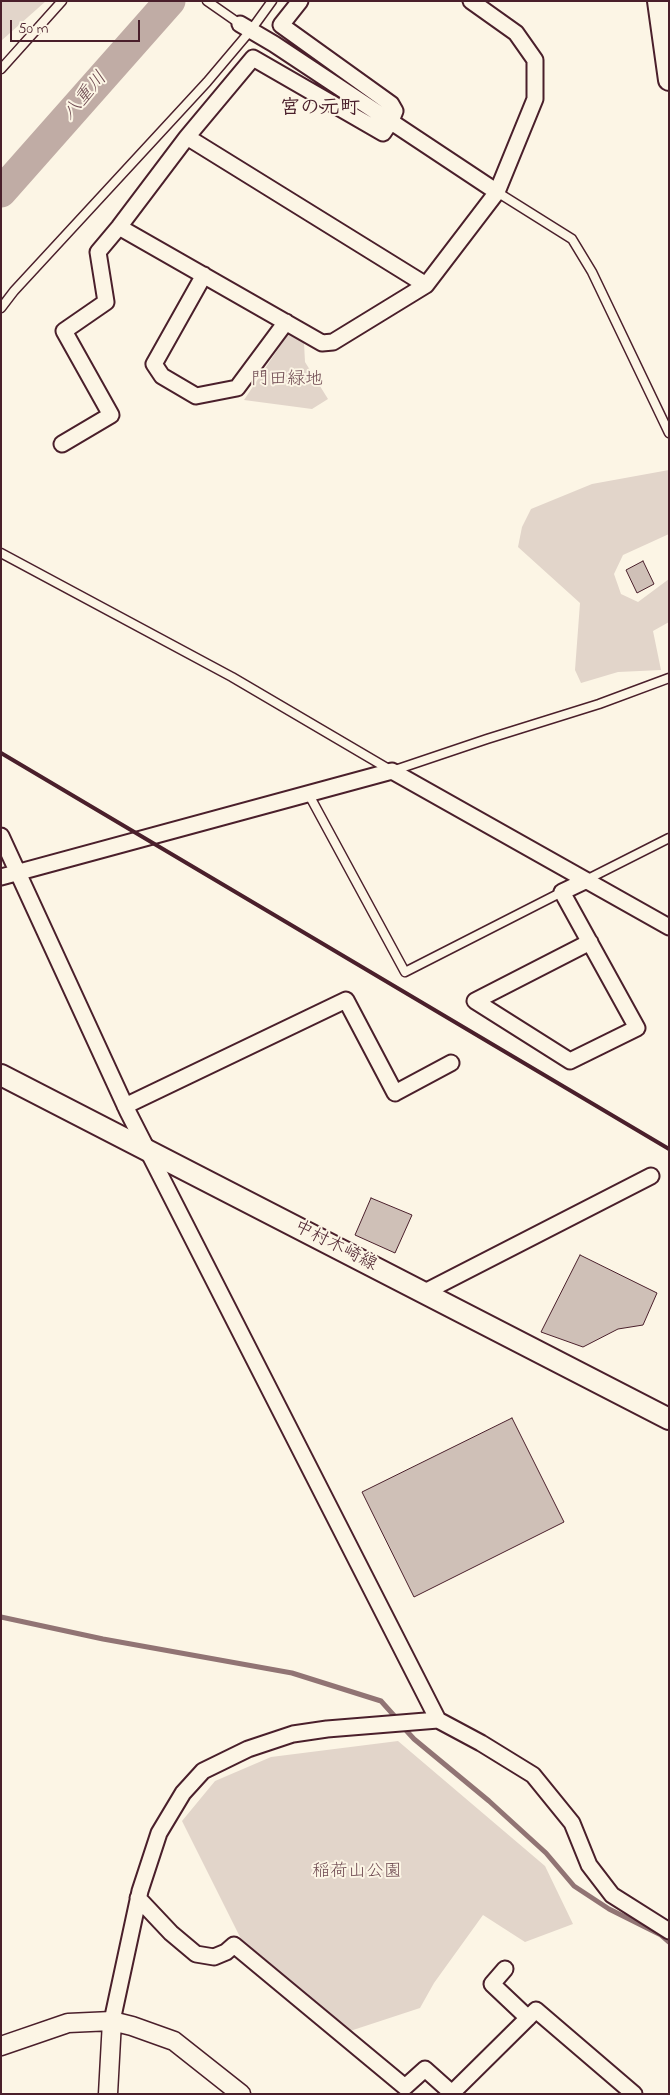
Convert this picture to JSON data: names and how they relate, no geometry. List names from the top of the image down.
{
  "streets": {
    "main road": ["中村木崎線"]
  },
  "districts": ["宮の元町"],
  "water": ["八重川"],
  "parks": ["門田緑地", "稲荷山公園"],
  "scale_bar": "50 m"
}
